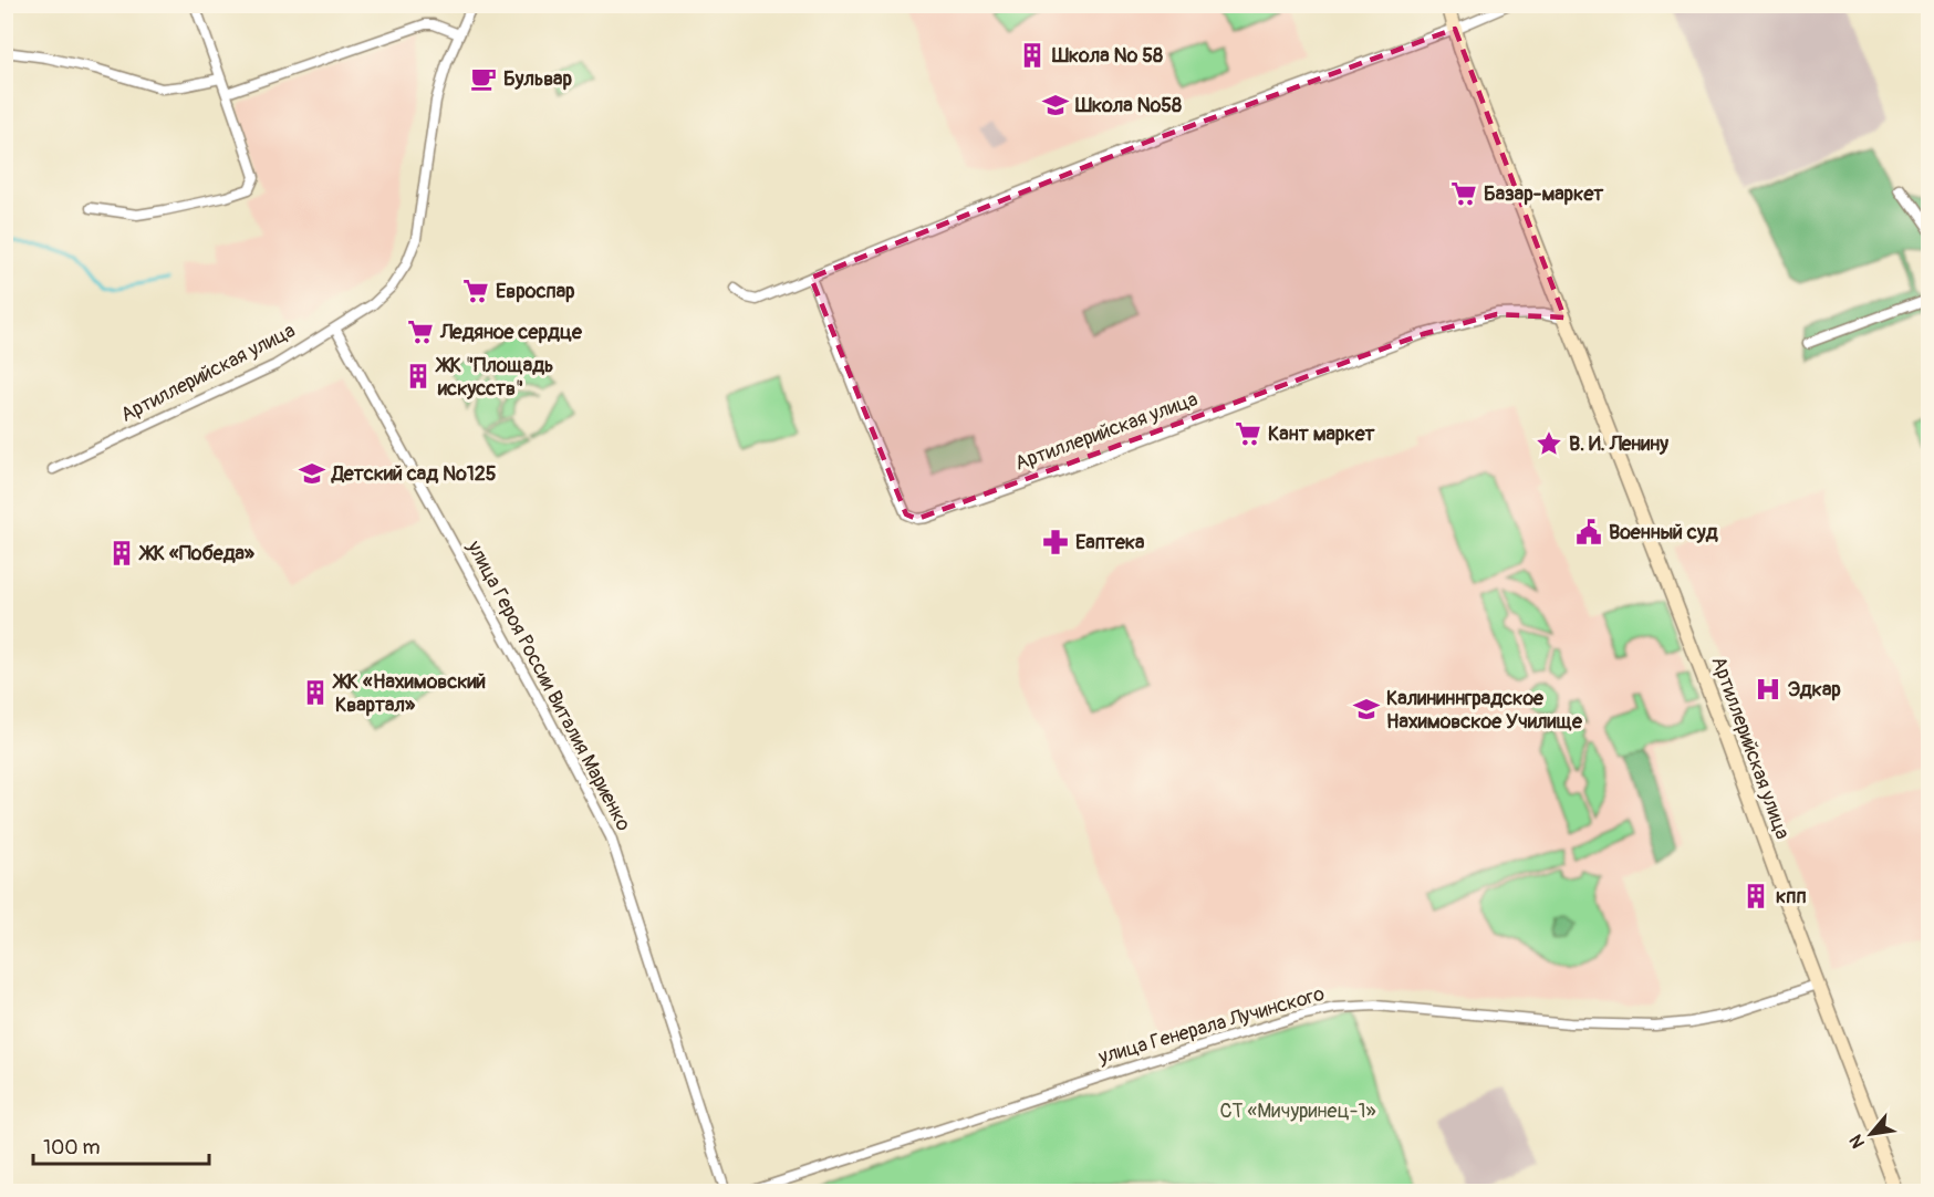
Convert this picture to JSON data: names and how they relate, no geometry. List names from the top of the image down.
{
  "streets": {
    "main road": ["Артиллерийская улица"],
    "street": ["улица Героя России Виталия Мариенко", "улица Генерала Лучинского"]
  },
  "crossings": [
    ["Артиллерийская улица", "улица Героя России Виталия Мариенко"],
    ["Артиллерийская улица", "улица Генерала Лучинского"]
  ],
  "parks": ["СТ «Мичуринец-1»"],
  "places": {
    "building": [
      "Школа № 58",
      "ЖК \"Площадь искусств\"",
      "ЖК «Победа»",
      "ЖК «Нахимовский Квартал»",
      "кпп"
    ],
    "cafe": ["Бульвар"],
    "school or university": ["Школа №58", "Детский сад №125", "Калининнградское Нахимовское Училище"],
    "supermarket": [
      "Базар-маркет",
      "Евроспар",
      "Ледяное сердце",
      "Кант маркет"
    ],
    "place": ["В. И. Ленину"],
    "public building": ["Военный суд"],
    "pharmacy": ["Еаптека"],
    "hospital": ["Эдкар"]
  },
  "scale_bar": "100 m",
  "north": "bottom left"
}
